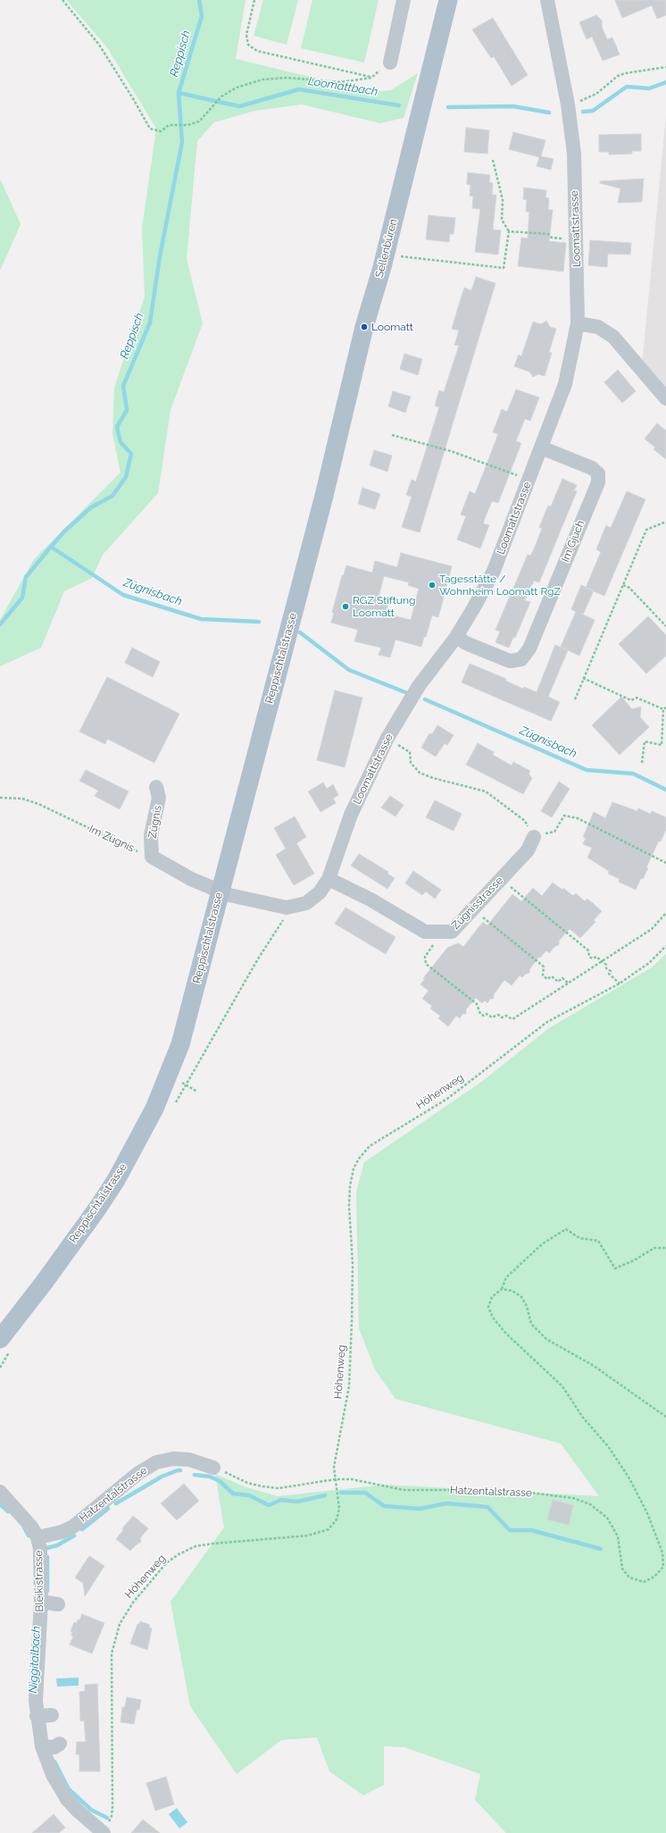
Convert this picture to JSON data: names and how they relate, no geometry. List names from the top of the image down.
{
  "streets": {
    "main road": ["Sellenbüren", "Reppischtalstrasse"],
    "street": [
      "Loomattstrasse",
      "Im Gjuch",
      "Zügnis",
      "Zügnisstrasse",
      "Hatzentalstrasse",
      "Bleikistrasse"
    ],
    "path": ["Im Zügnis", "Höhenweg"]
  },
  "crossings": [
    ["Loomattstrasse", "Im Gjuch"],
    ["Loomattstrasse", "Reppischtalstrasse"],
    ["Loomattstrasse", "Zügnisstrasse"],
    ["Sellenbüren", "Reppischtalstrasse"],
    ["Zügnis", "Im Zügnis"],
    ["Höhenweg", "Hatzentalstrasse"],
    ["Hatzentalstrasse", "Bleikistrasse"]
  ],
  "water": [
    "Reppisch",
    "Loomattbach",
    "Zügnisbach",
    "Niggitalbach"
  ],
  "places": ["Loomatt", "Tagesstätte / Wohnheim Loomatt RgZ", "RGZ Stiftung Loomatt"]
}
